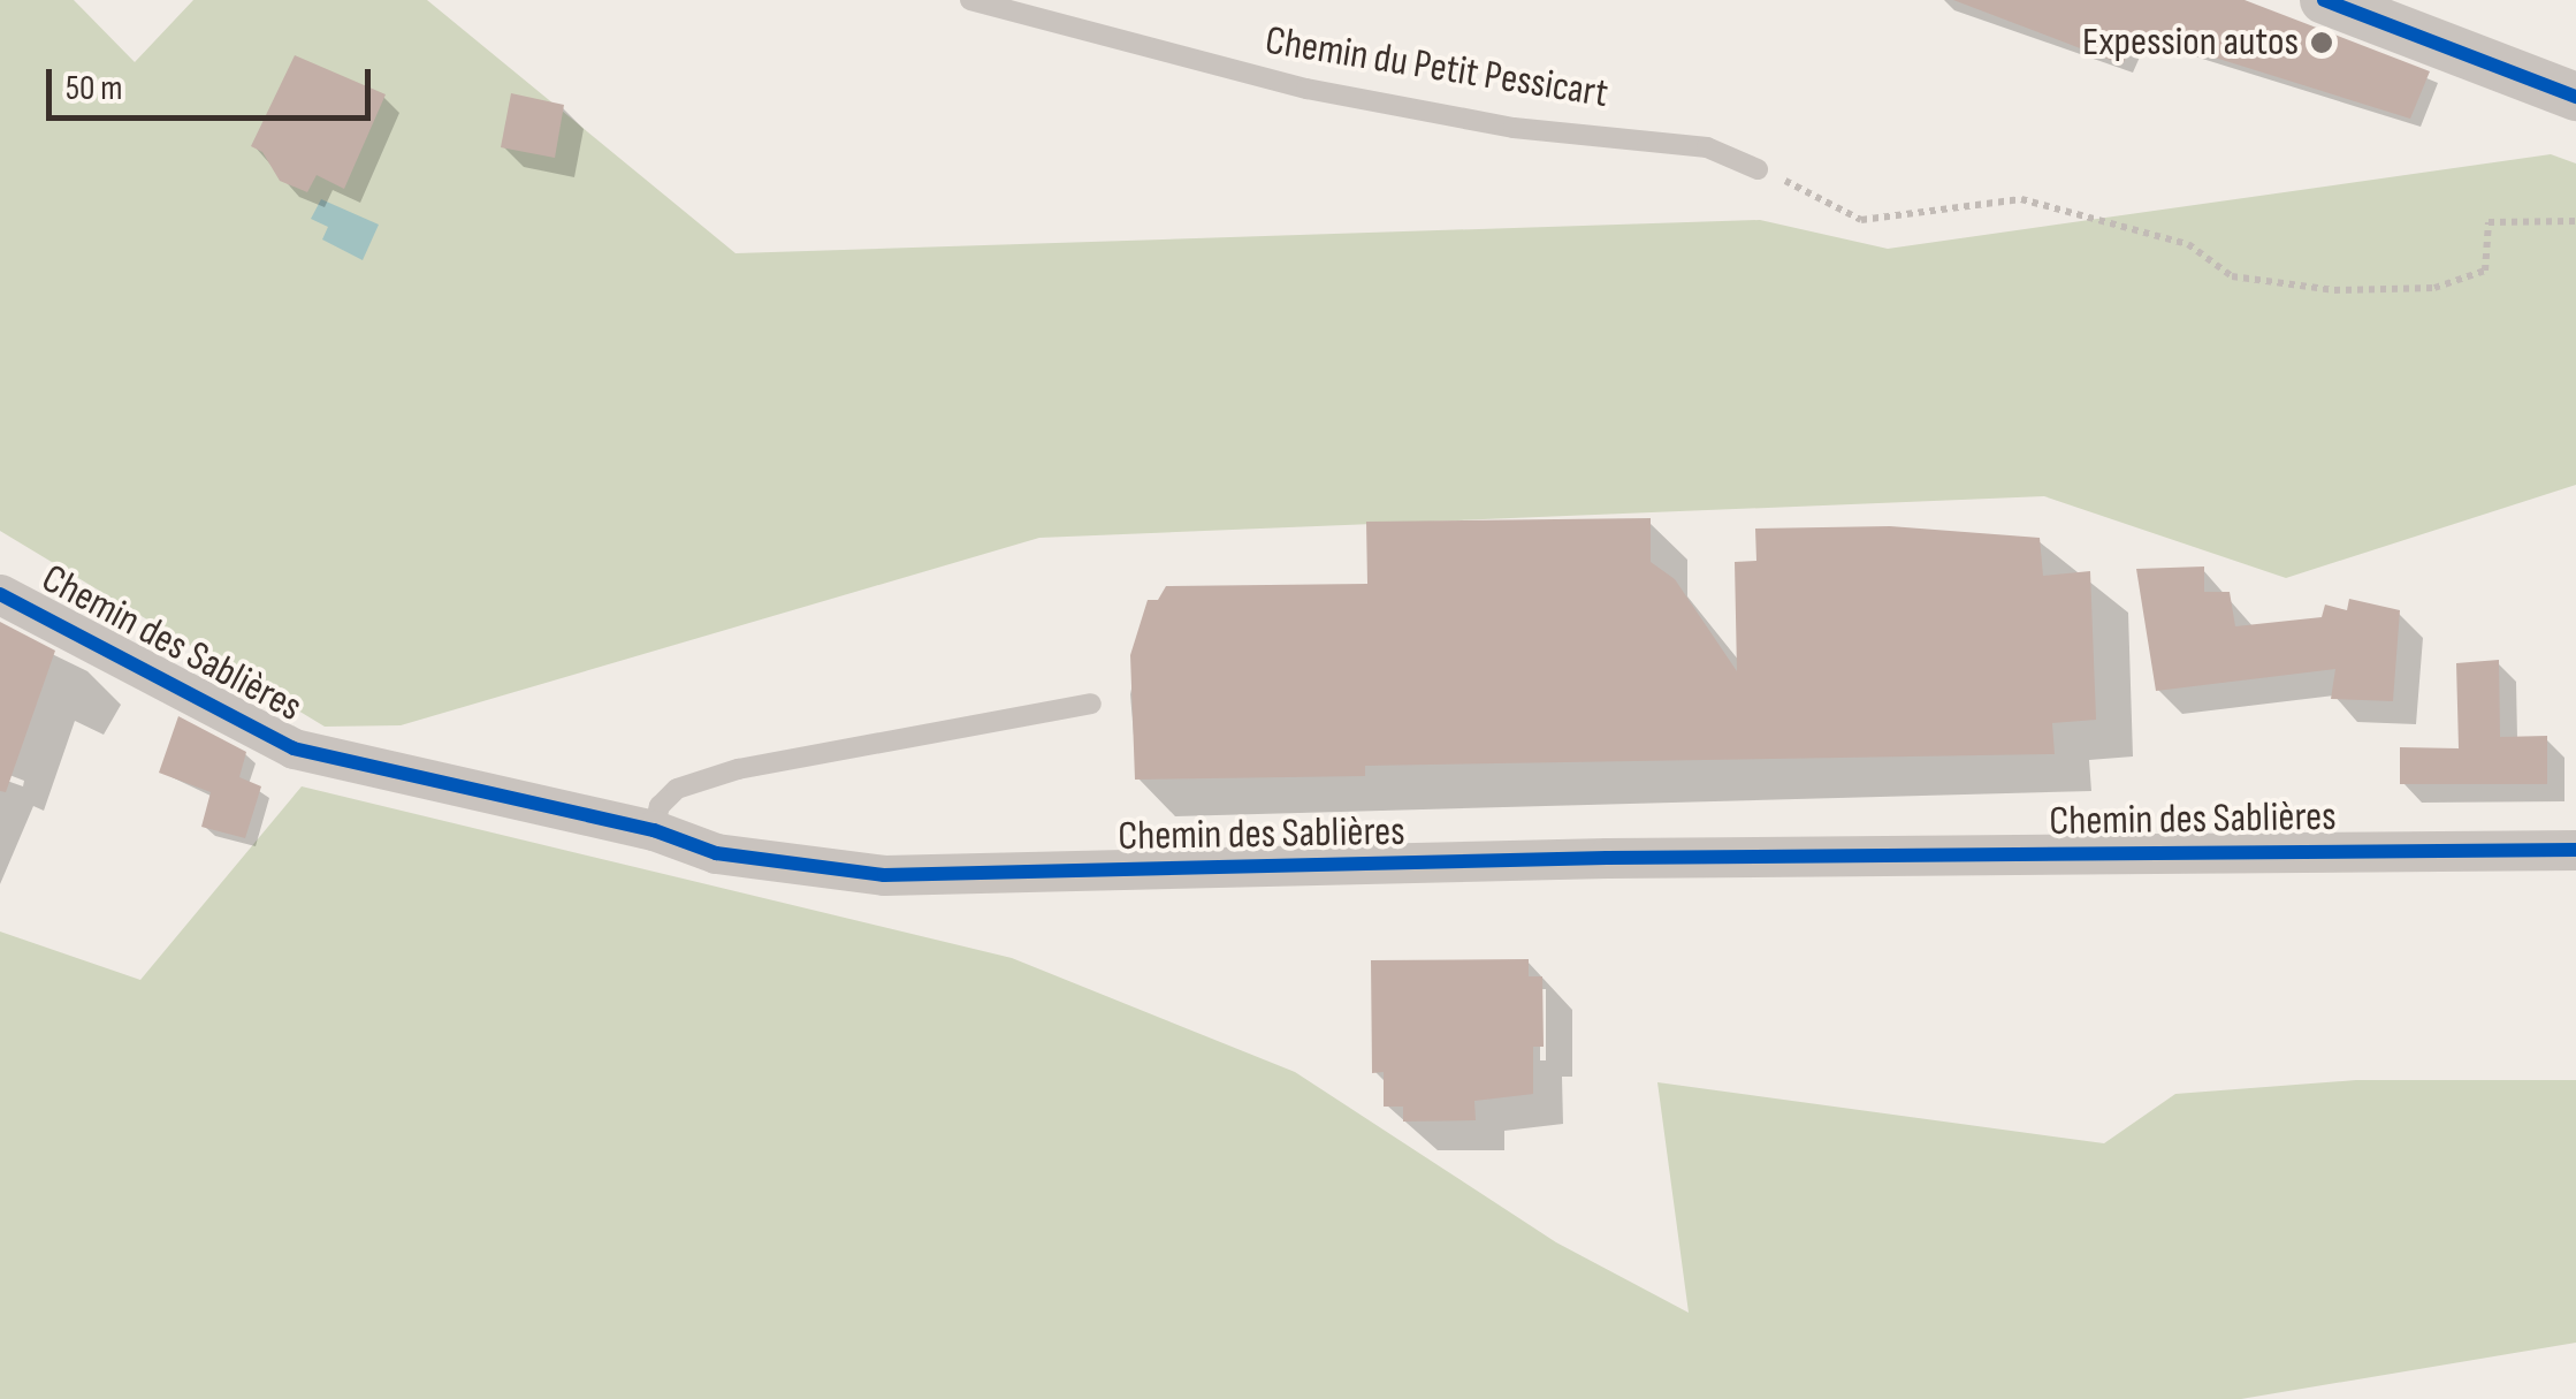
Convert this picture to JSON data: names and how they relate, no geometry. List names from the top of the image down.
{
  "streets": {
    "street": ["Chemin des Sablières"],
    "lane": ["Chemin du Petit Pessicart"]
  },
  "places": ["Expession autos"],
  "scale_bar": "50 m"
}
